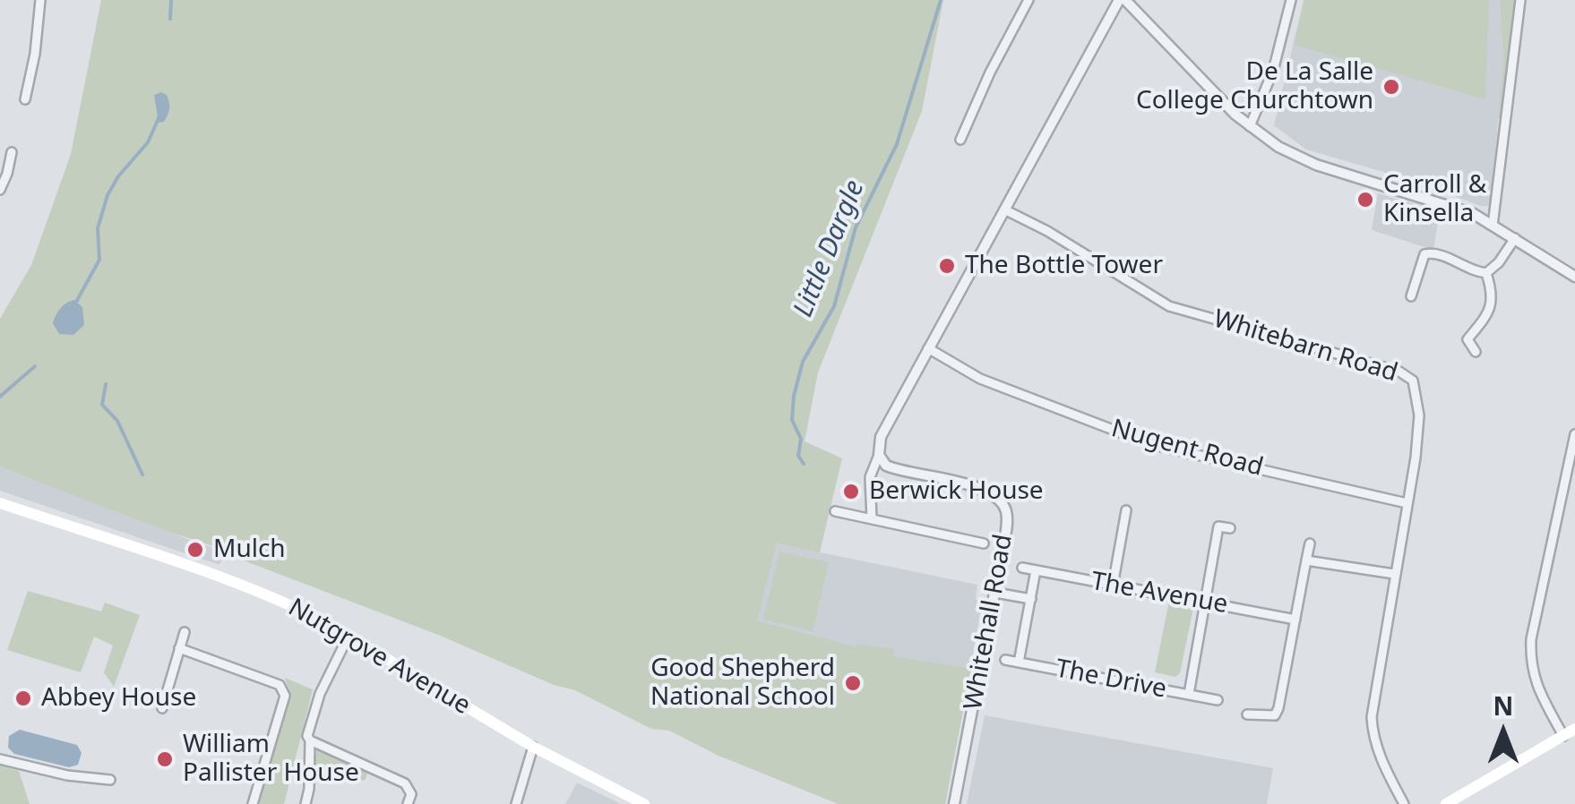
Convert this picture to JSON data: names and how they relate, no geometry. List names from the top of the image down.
{
  "streets": {
    "main road": ["Nutgrove Avenue"],
    "street": [
      "Whitebarn Road",
      "Nugent Road",
      "The Avenue",
      "Whitehall Road",
      "The Drive"
    ]
  },
  "crossings": [
    ["Whitebarn Road", "Nugent Road"]
  ],
  "water": ["Little Dargle"],
  "places": [
    "De La Salle College Churchtown",
    "Carroll & Kinsella",
    "The Bottle Tower",
    "Berwick House",
    "Mulch",
    "Good Shepherd National School",
    "Abbey House",
    "William Pallister House"
  ],
  "north": "top"
}
